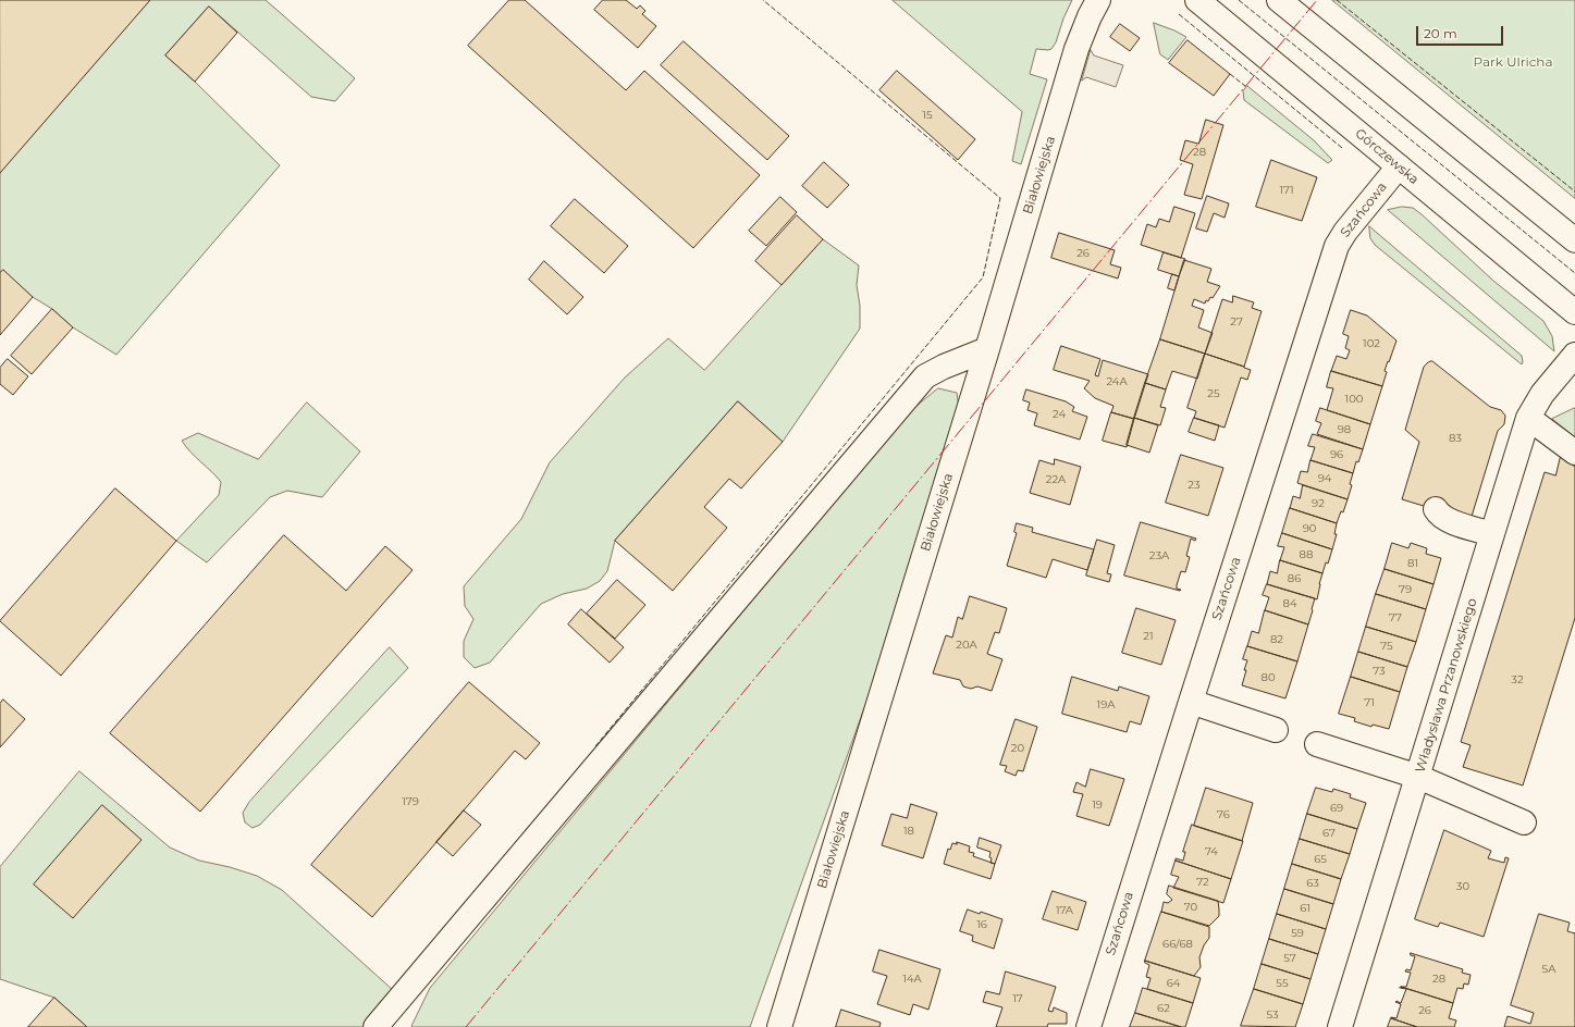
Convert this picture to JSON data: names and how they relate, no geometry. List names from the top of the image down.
{
  "streets": {
    "street": [
      "Górczewska",
      "Białowiejska",
      "Szańcowa",
      "Władysława Przanowskiego"
    ]
  },
  "crossings": [
    ["Górczewska", "Szańcowa"]
  ],
  "parks": ["Park Ulricha"],
  "house_numbers": [
    "15",
    "28",
    "171",
    "26",
    "27",
    "102",
    "24A",
    "25",
    "100",
    "24",
    "98",
    "83",
    "96",
    "94",
    "22A",
    "23",
    "92",
    "90",
    "88",
    "23A",
    "81",
    "86",
    "79",
    "84",
    "77",
    "21",
    "82",
    "20A",
    "75",
    "73",
    "80",
    "32",
    "71",
    "19A",
    "20",
    "179",
    "19",
    "69",
    "76",
    "18",
    "67",
    "74",
    "65",
    "72",
    "63",
    "30",
    "70",
    "61",
    "17A",
    "16",
    "59",
    "66/68",
    "57",
    "5A",
    "14A",
    "28",
    "64",
    "55",
    "17",
    "62",
    "26",
    "53"
  ],
  "scale_bar": "20 m"
}
